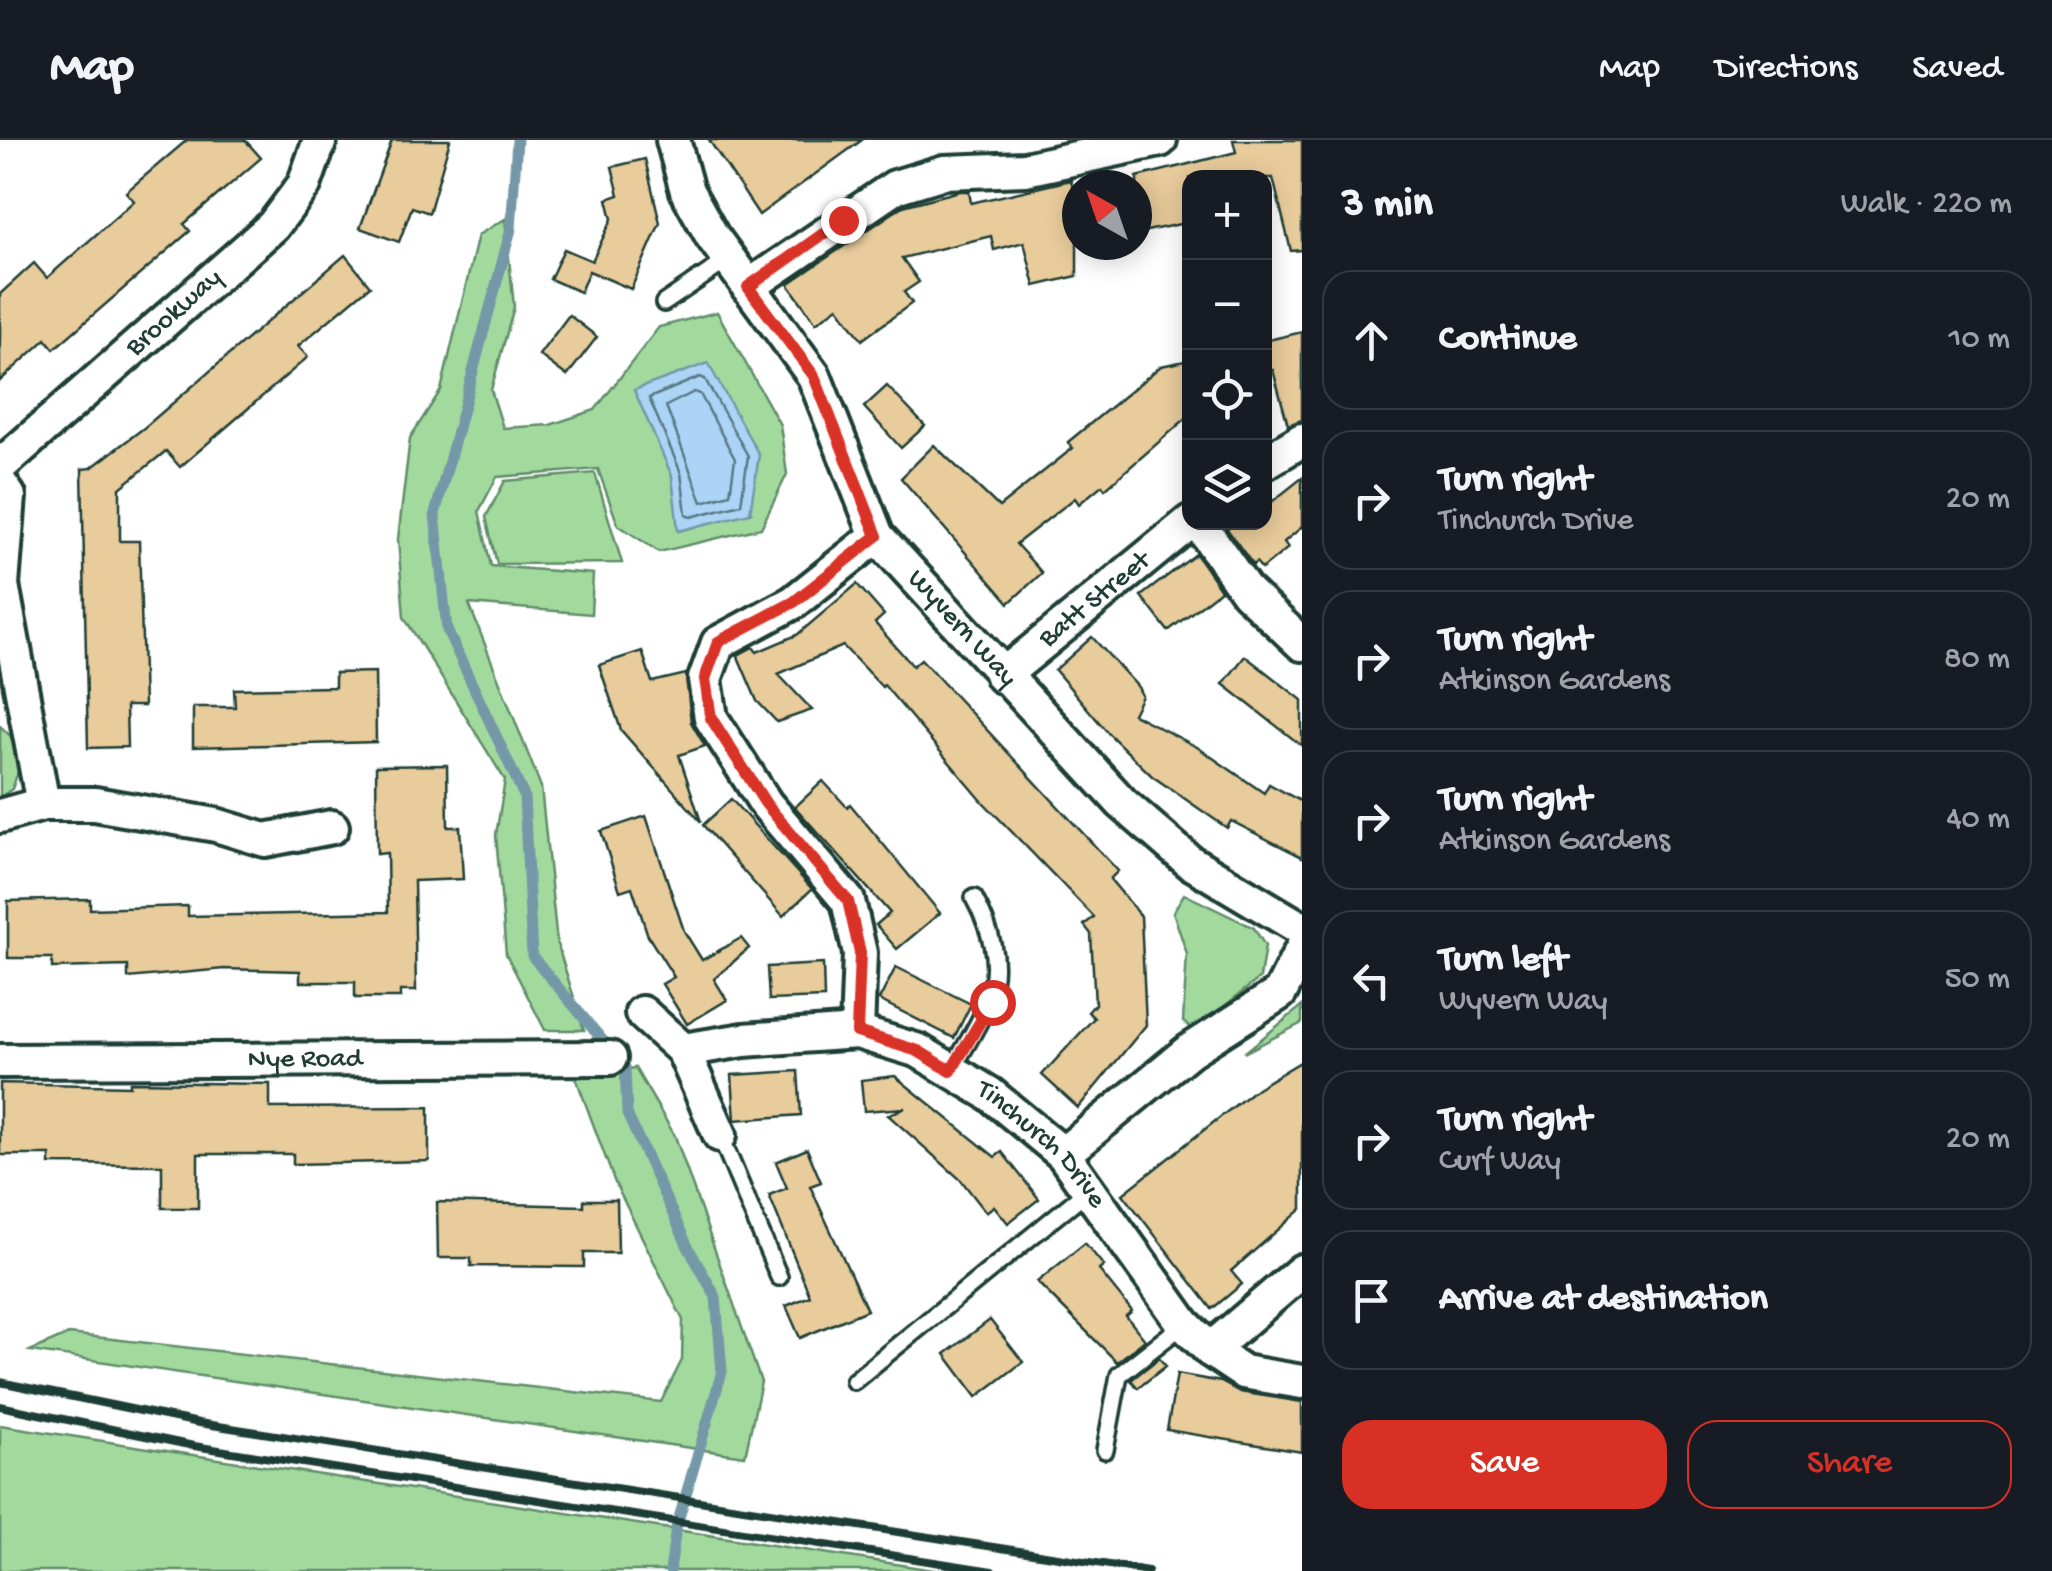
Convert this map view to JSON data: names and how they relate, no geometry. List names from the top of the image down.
{
  "streets": {
    "street": [
      "Brookway",
      "Batt Street",
      "Wyvern Way",
      "Nye Road",
      "Tinchurch Drive"
    ]
  },
  "crossings": [
    ["Batt Street", "Wyvern Way"]
  ],
  "north": "top left",
  "page": {
    "header": "Map",
    "nav": ["Map", "Directions", "Saved"],
    "heading": ["3 min", "Walk · 220 m"],
    "map_buttons": ["+", "−"],
    "list": [
      ["Continue", "10 m"],
      ["Turn right", "Tinchurch Drive", "20 m"],
      ["Turn right", "Atkinson Gardens", "80 m"],
      ["Turn right", "Atkinson Gardens", "40 m"],
      ["Turn left", "Wyvern Way", "50 m"],
      ["Turn right", "Curf Way", "20 m"],
      "Arrive at destination"
    ],
    "buttons": ["Save", "Share"]
  }
}
